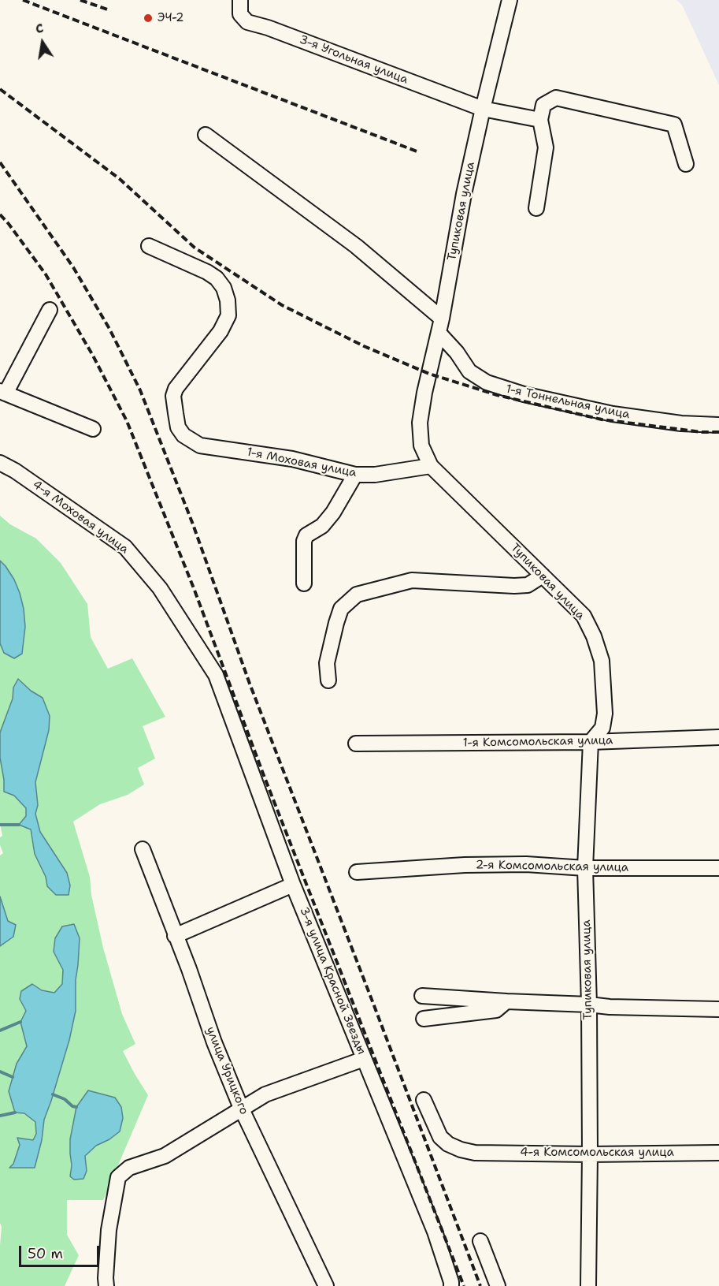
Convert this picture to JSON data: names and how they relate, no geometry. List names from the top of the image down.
{
  "streets": {
    "street": [
      "3-я Угольная улица",
      "Тупиковая улица",
      "1-я Тоннельная улица",
      "1-я Моховая улица",
      "4-я Моховая улица",
      "1-я Комсомольская улица",
      "2-я Комсомольская улица",
      "3-я улица Красной Звезды",
      "улица Урицкого",
      "4-я Комсомольская улица"
    ]
  },
  "crossings": [
    ["3-я Угольная улица", "Тупиковая улица"],
    ["Тупиковая улица", "1-я Тоннельная улица"],
    ["Тупиковая улица", "1-я Моховая улица"],
    ["Тупиковая улица", "1-я Комсомольская улица"],
    ["Тупиковая улица", "2-я Комсомольская улица"],
    ["Тупиковая улица", "4-я Комсомольская улица"],
    ["4-я Моховая улица", "3-я улица Красной Звезды"]
  ],
  "places": ["ЭЧ-2"],
  "scale_bar": "50 m",
  "north": "top"
}
